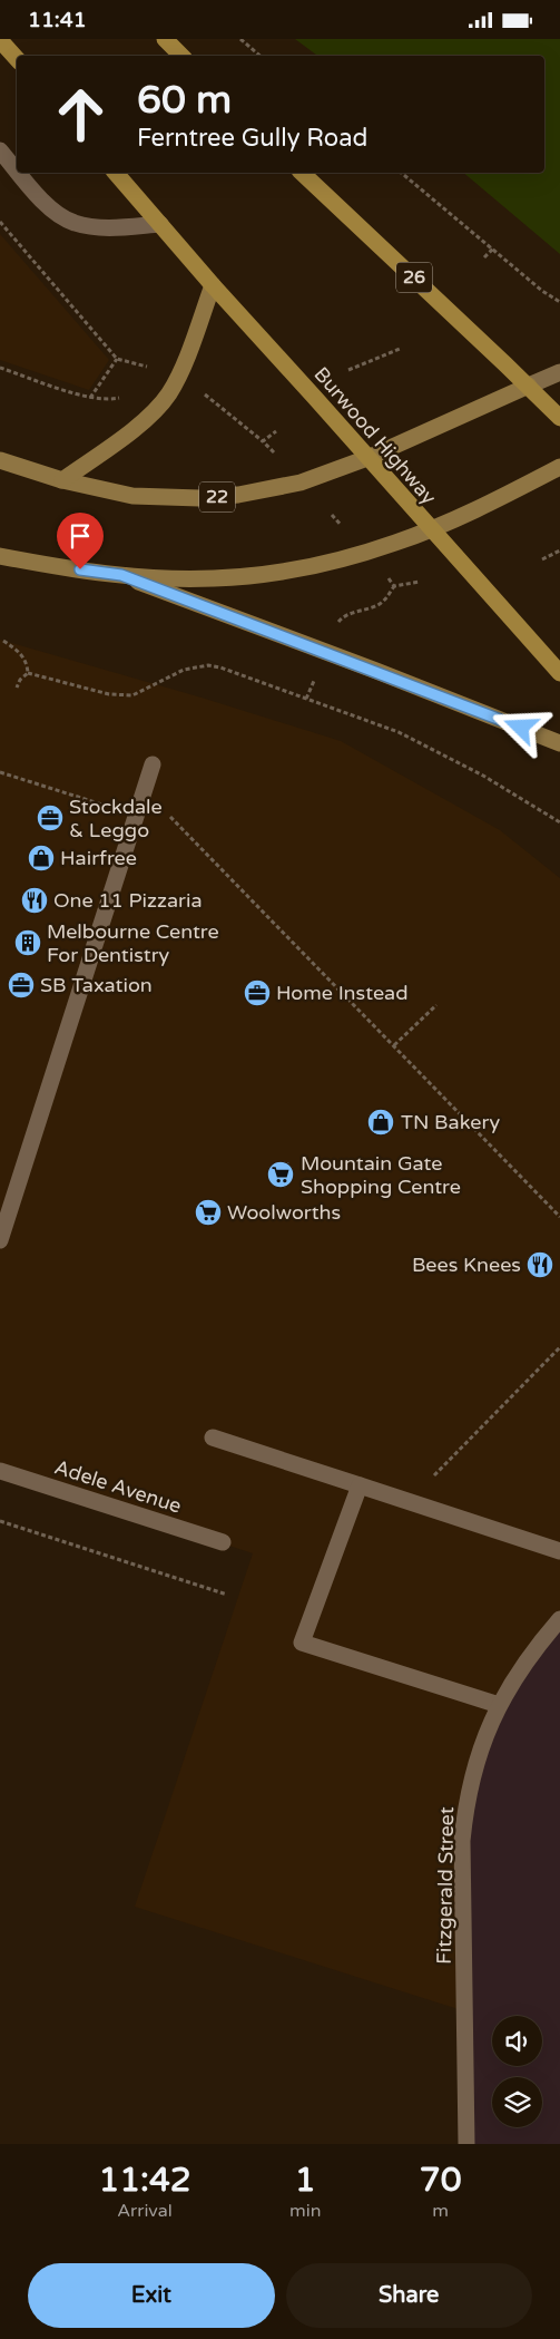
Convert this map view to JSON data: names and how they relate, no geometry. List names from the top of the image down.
{
  "streets": {
    "highway": ["26", "Burwood Highway"],
    "main road": ["22"],
    "street": ["Adele Avenue", "Fitzgerald Street"]
  },
  "crossings": [
    ["26", "22"],
    ["Burwood Highway", "22"]
  ],
  "places": {
    "office": ["Stockdale & Leggo", "SB Taxation", "Home Instead"],
    "shop": ["Hairfree", "TN Bakery"],
    "restaurant": ["One 11 Pizzaria", "Bees Knees"],
    "building": ["Melbourne Centre For Dentistry"],
    "supermarket": ["Mountain Gate Shopping Centre", "Woolworths"]
  },
  "page": {
    "status": "11:41",
    "turn": ["60 m", "Ferntree Gully Road"],
    "eta": [
      "11:42",
      "Arrival",
      "1",
      "min",
      "70",
      "m"
    ],
    "buttons": ["Exit", "Share"]
  }
}
